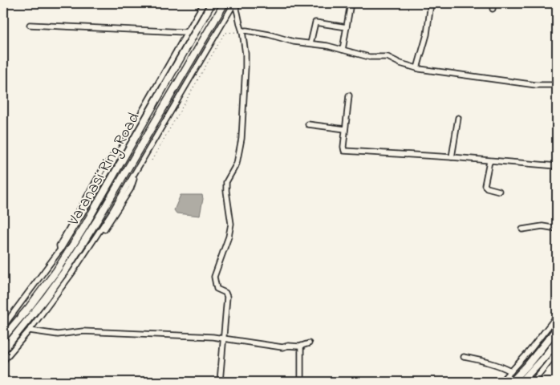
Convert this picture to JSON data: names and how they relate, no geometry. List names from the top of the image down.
{
  "streets": {
    "highway": ["Varanasi Ring Road"]
  }
}
